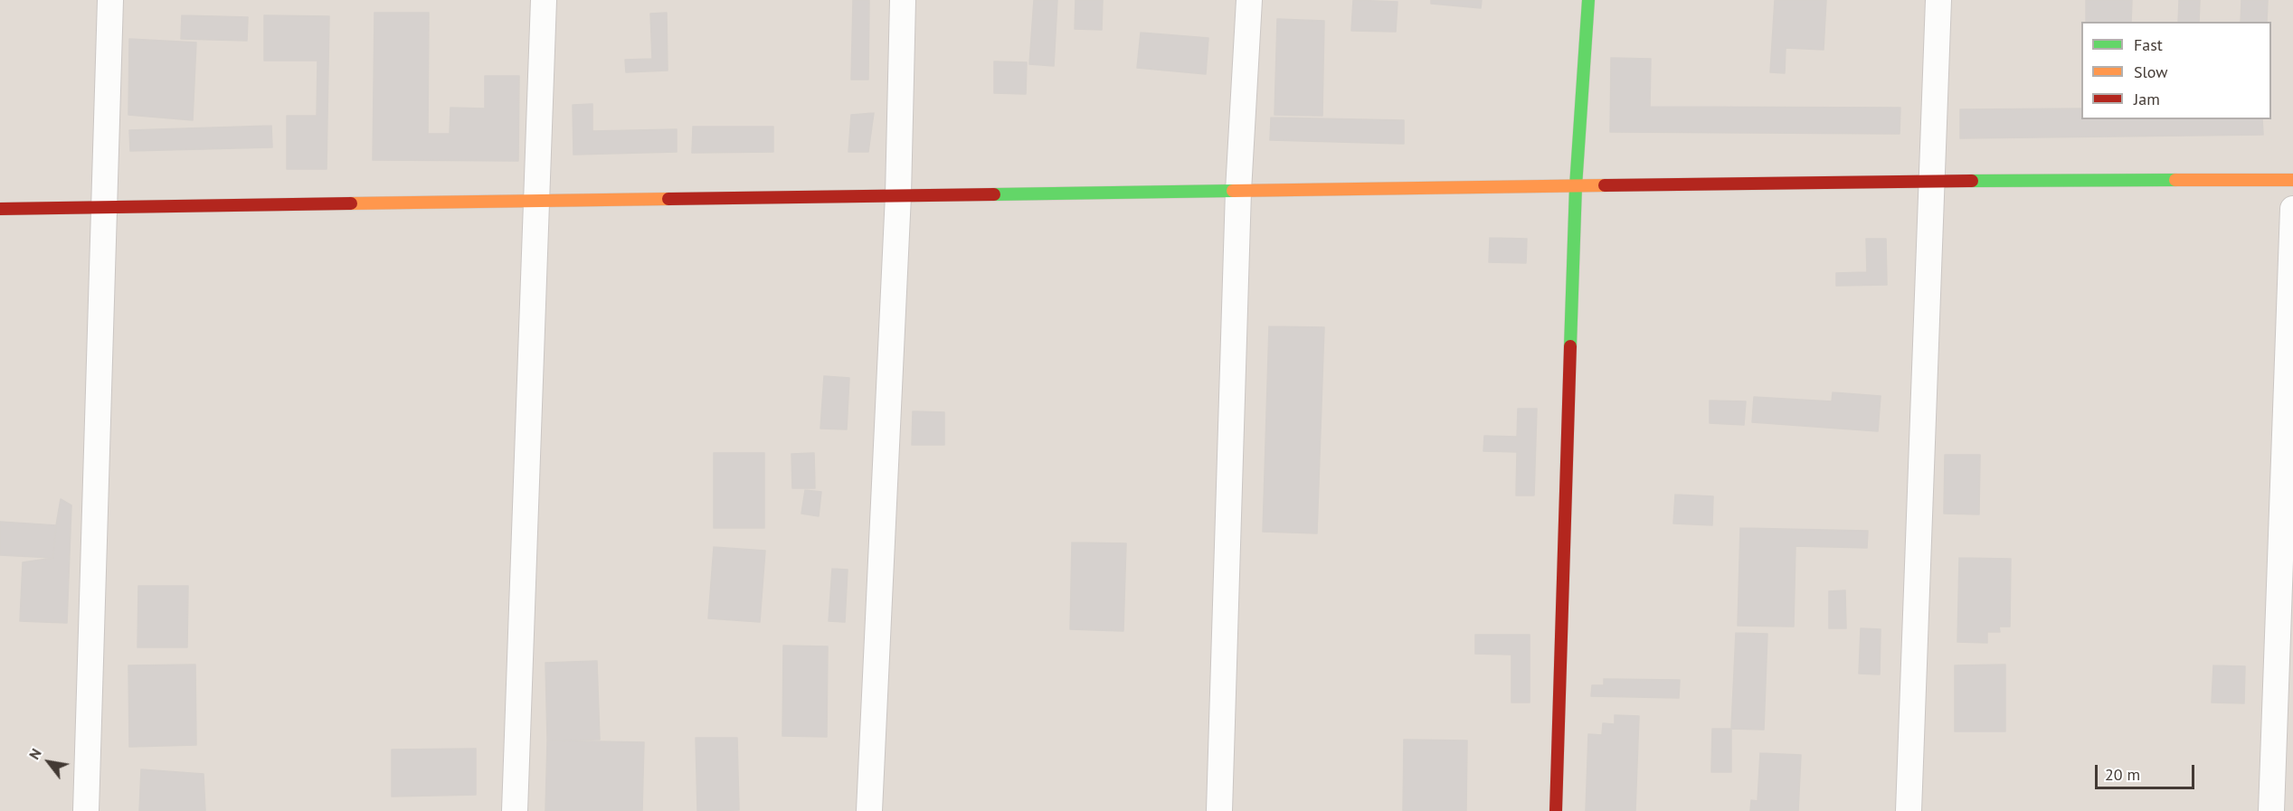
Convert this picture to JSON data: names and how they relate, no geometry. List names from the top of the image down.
{
  "legend": ["Fast", "Slow", "Jam"],
  "scale_bar": "20 m",
  "north": "top left"
}
